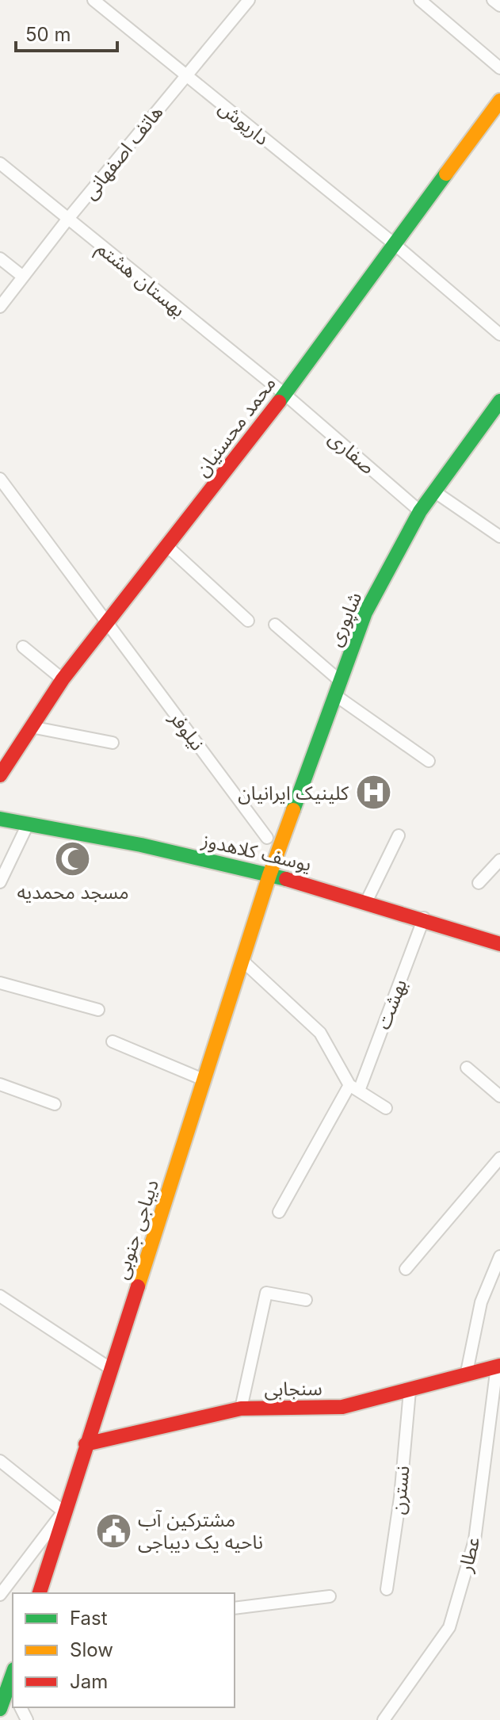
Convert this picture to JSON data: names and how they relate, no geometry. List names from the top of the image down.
{
  "streets": {
    "street": [
      "داریوش",
      "هاتف اصفهانی",
      "بهستان هشتم",
      "محمد محسنیان",
      "صفاری",
      "شاپوری",
      "نیلوفر",
      "یوسف کلاهدوز",
      "بهشت",
      "دیباجی جنوبی",
      "سنجابی",
      "نسترن",
      "عطار"
    ]
  },
  "crossings": [
    ["داریوش", "هاتف اصفهانی"],
    ["داریوش", "محمد محسنیان"],
    ["هاتف اصفهانی", "بهستان هشتم"],
    ["بهستان هشتم", "محمد محسنیان"],
    ["بهستان هشتم", "صفاری"],
    ["محمد محسنیان", "صفاری"],
    ["محمد محسنیان", "نیلوفر"],
    ["صفاری", "شاپوری"],
    ["شاپوری", "یوسف کلاهدوز"],
    ["شاپوری", "دیباجی جنوبی"],
    ["یوسف کلاهدوز", "بهشت"],
    ["یوسف کلاهدوز", "دیباجی جنوبی"],
    ["دیباجی جنوبی", "سنجابی"],
    ["سنجابی", "نسترن"],
    ["سنجابی", "عطار"]
  ],
  "places": {
    "hospital": ["کلینیک ایرانیان"],
    "mosque": ["مسجد محمدیه"],
    "public building": ["مشترکین آب ناحیه یک دیباجی"]
  },
  "legend": ["Fast", "Slow", "Jam"],
  "scale_bar": "50 m"
}
